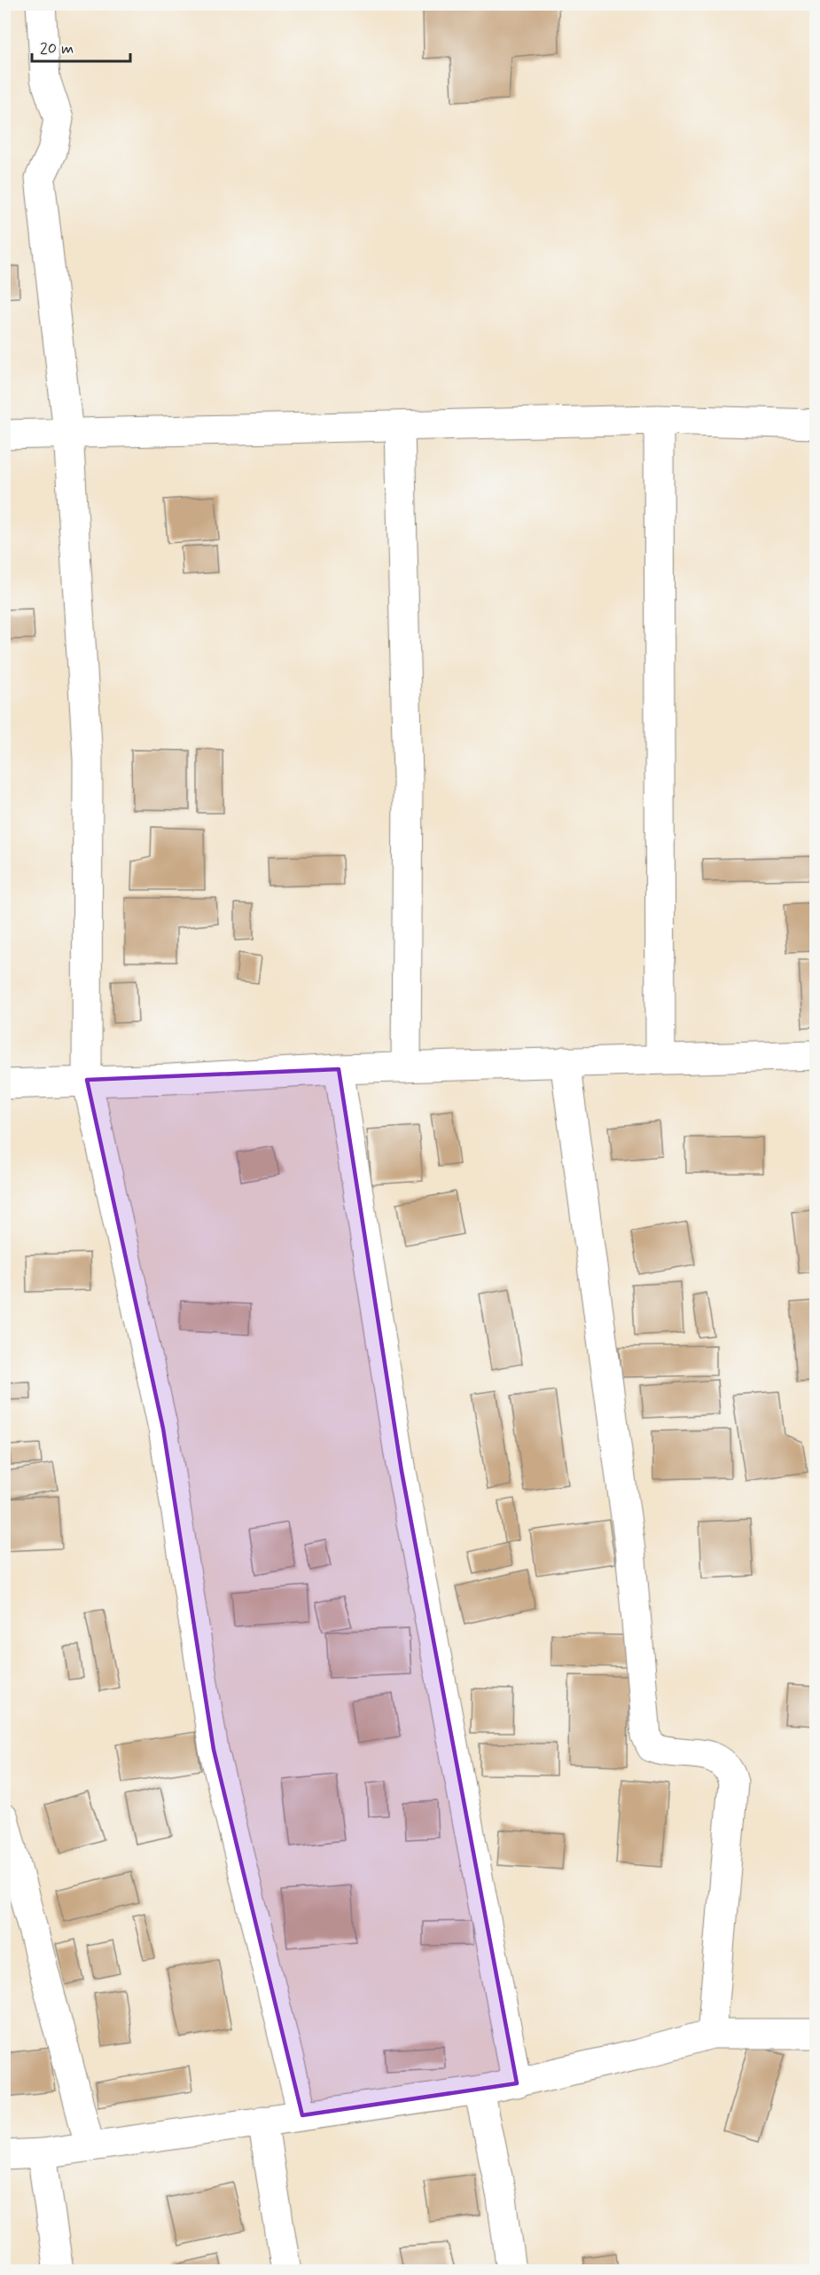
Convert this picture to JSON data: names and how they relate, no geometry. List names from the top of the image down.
{
  "scale_bar": "20 m"
}
